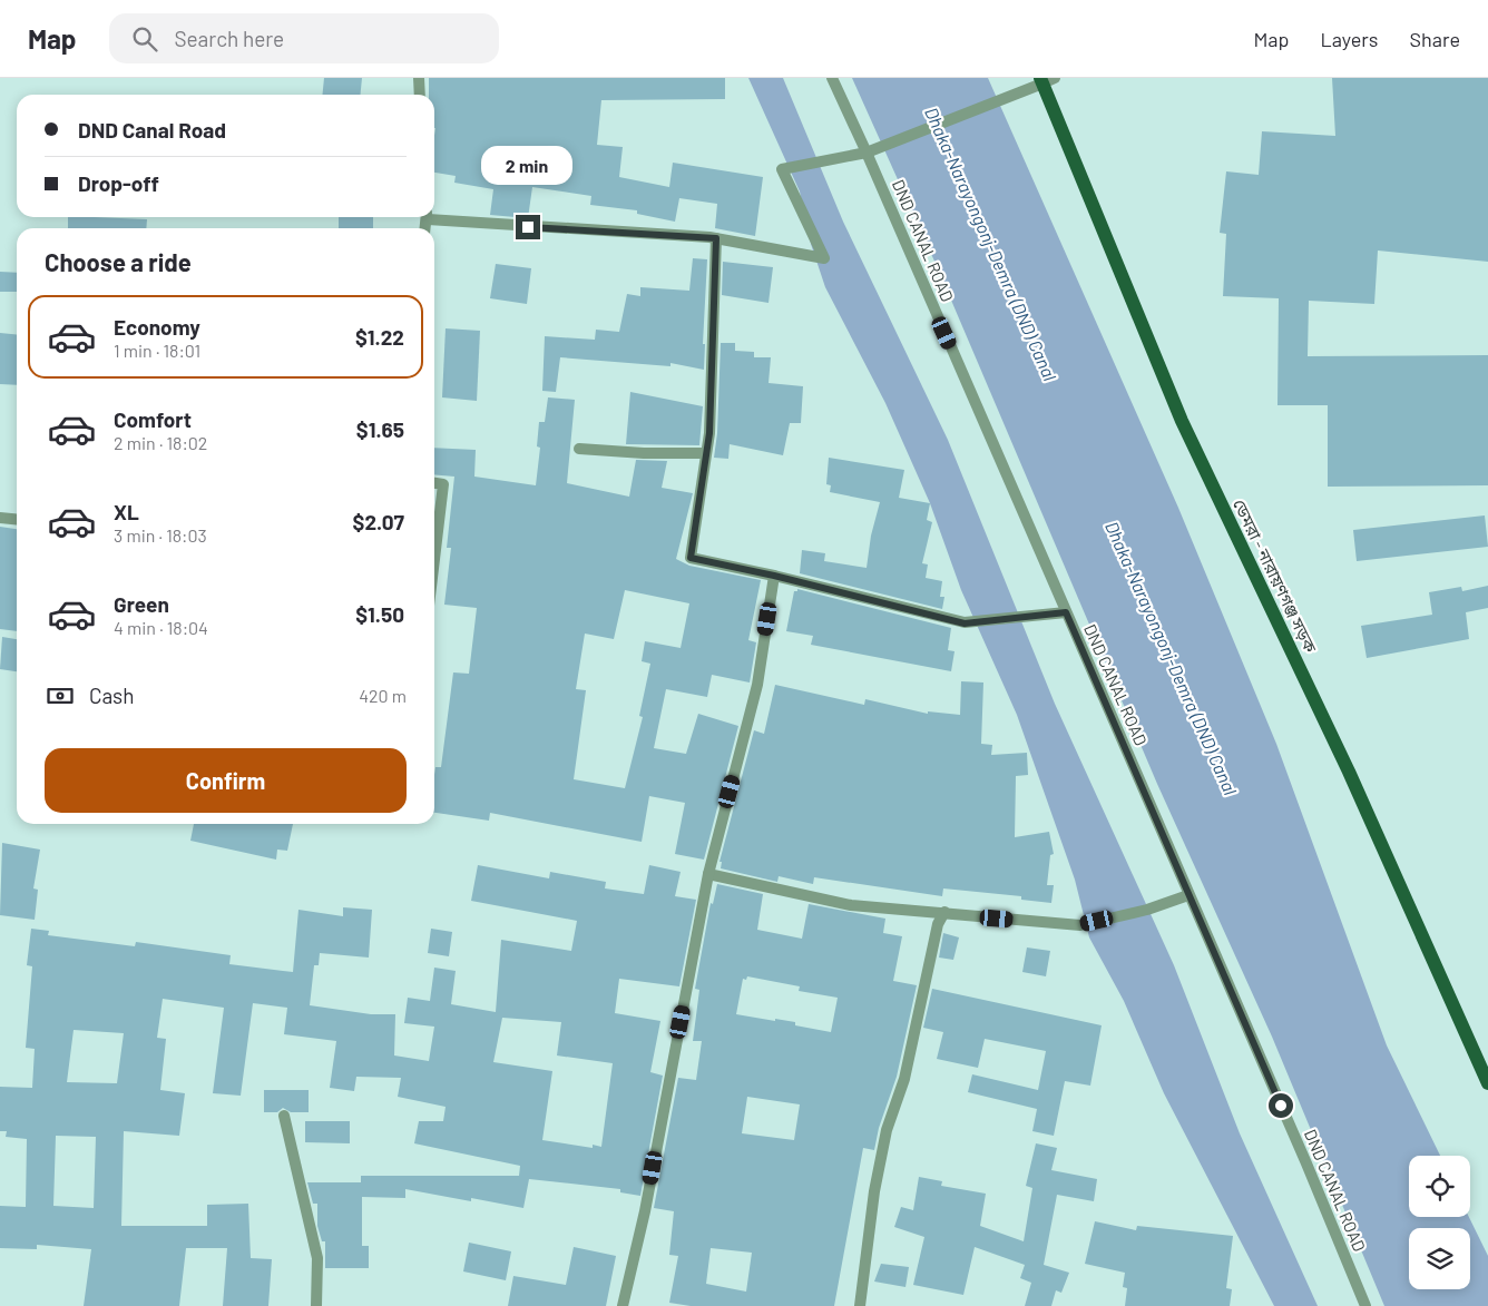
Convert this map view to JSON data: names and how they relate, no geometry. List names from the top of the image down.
{
  "streets": {
    "main road": ["ডেমরা - নারায়ণগঞ্জ সড়ক"],
    "street": ["DND CANAL ROAD"]
  },
  "water": ["Dhaka-Narayongonj-Demra (DND) Canal"],
  "page": {
    "header": "Map",
    "search": "Search here",
    "nav": ["Map", "Layers", "Share"],
    "banner": ["DND Canal Road", "Drop-off"],
    "bubble": "2 min",
    "heading": "Choose a ride",
    "list": [
      {
        "name": "Economy",
        "note": "1 min · 18:01",
        "value": "$1.22"
      },
      {
        "name": "Comfort",
        "note": "2 min · 18:02",
        "value": "$1.65"
      },
      {
        "name": "XL",
        "note": "3 min · 18:03",
        "value": "$2.07"
      },
      {
        "name": "Green",
        "note": "4 min · 18:04",
        "value": "$1.50"
      }
    ],
    "pay": ["Cash", "420 m"],
    "buttons": "Confirm"
  }
}
